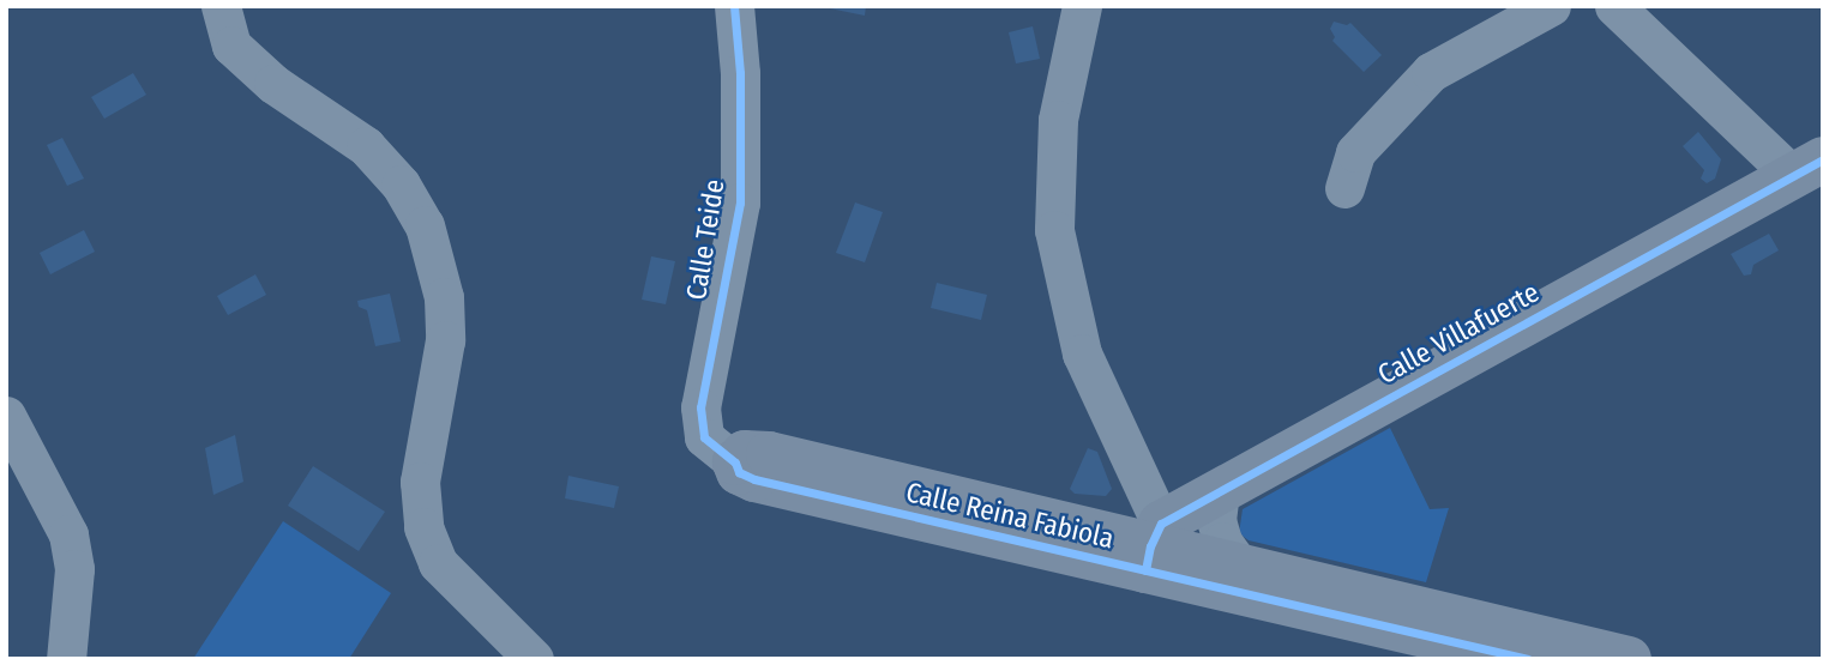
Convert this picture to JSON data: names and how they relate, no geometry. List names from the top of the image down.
{
  "streets": {
    "street": ["Calle Teide", "Calle Villafuerte", "Calle Reina Fabiola"]
  },
  "crossings": [
    ["Calle Teide", "Calle Reina Fabiola"],
    ["Calle Villafuerte", "Calle Reina Fabiola"]
  ]
}
